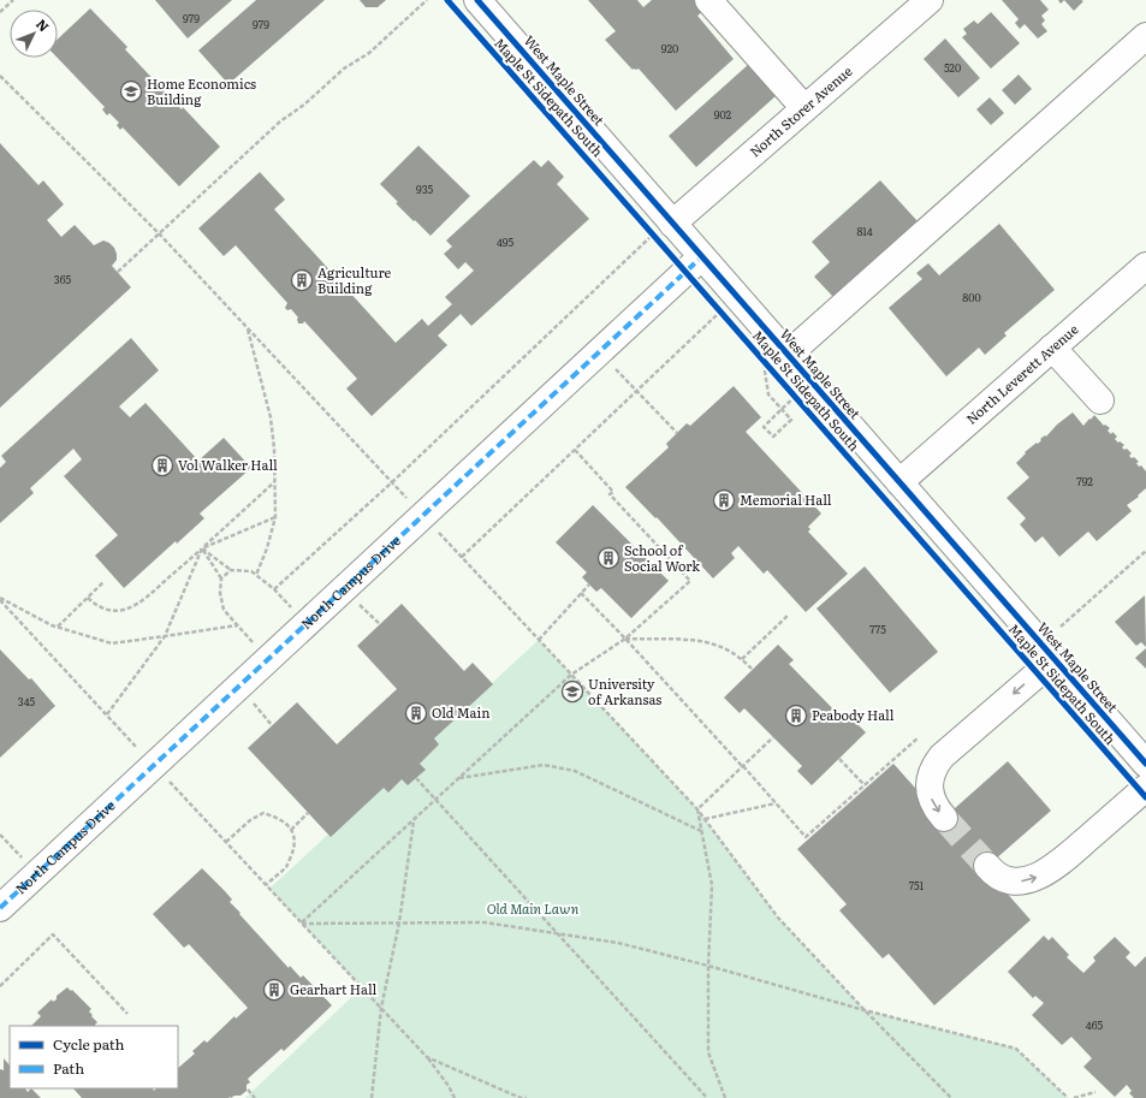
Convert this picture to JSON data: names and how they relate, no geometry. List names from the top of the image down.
{
  "streets": {
    "street": [
      "West Maple Street",
      "North Storer Avenue",
      "North Leverett Avenue",
      "North Campus Drive"
    ],
    "cycle path": ["Maple St Sidepath South"]
  },
  "crossings": [
    ["West Maple Street", "North Storer Avenue"],
    ["West Maple Street", "North Leverett Avenue"],
    ["West Maple Street", "North Campus Drive"]
  ],
  "parks": ["Old Main Lawn"],
  "places": {
    "school or university": ["Home Economics Building", "University of Arkansas"],
    "building": [
      "Agriculture Building",
      "Vol Walker Hall",
      "Memorial Hall",
      "School of Social Work",
      "Old Main",
      "Peabody Hall",
      "Gearhart Hall"
    ]
  },
  "house_numbers": [
    "979",
    "979",
    "920",
    "520",
    "902",
    "935",
    "814",
    "495",
    "365",
    "800",
    "792",
    "775",
    "345",
    "751",
    "465"
  ],
  "legend": ["Cycle path", "Path"],
  "north": "top right"
}
